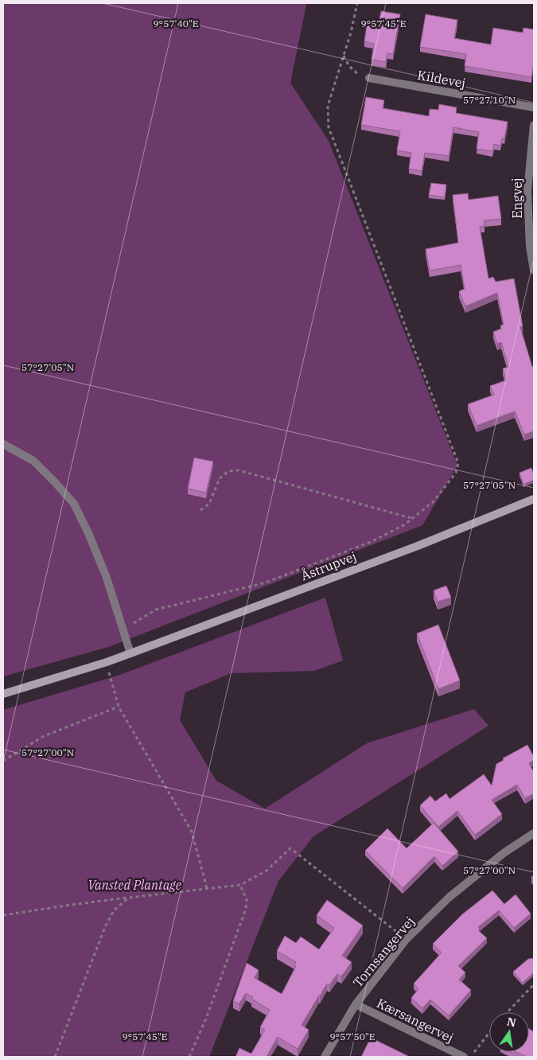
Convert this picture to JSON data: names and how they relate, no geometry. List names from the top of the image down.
{
  "streets": {
    "street": [
      "Kildevej",
      "Engvej",
      "Åstrupvej",
      "Tornsangervej",
      "Kærsangervej"
    ]
  },
  "crossings": [
    ["Tornsangervej", "Kærsangervej"]
  ],
  "parks": ["Vansted Plantage"],
  "north": "top",
  "coordinates": [
    "9°57'40\"E",
    "9°57'45\"E",
    "57°27'10\"N",
    "57°27'05\"N",
    "57°27'00\"N",
    "9°57'50\"E"
  ]
}
